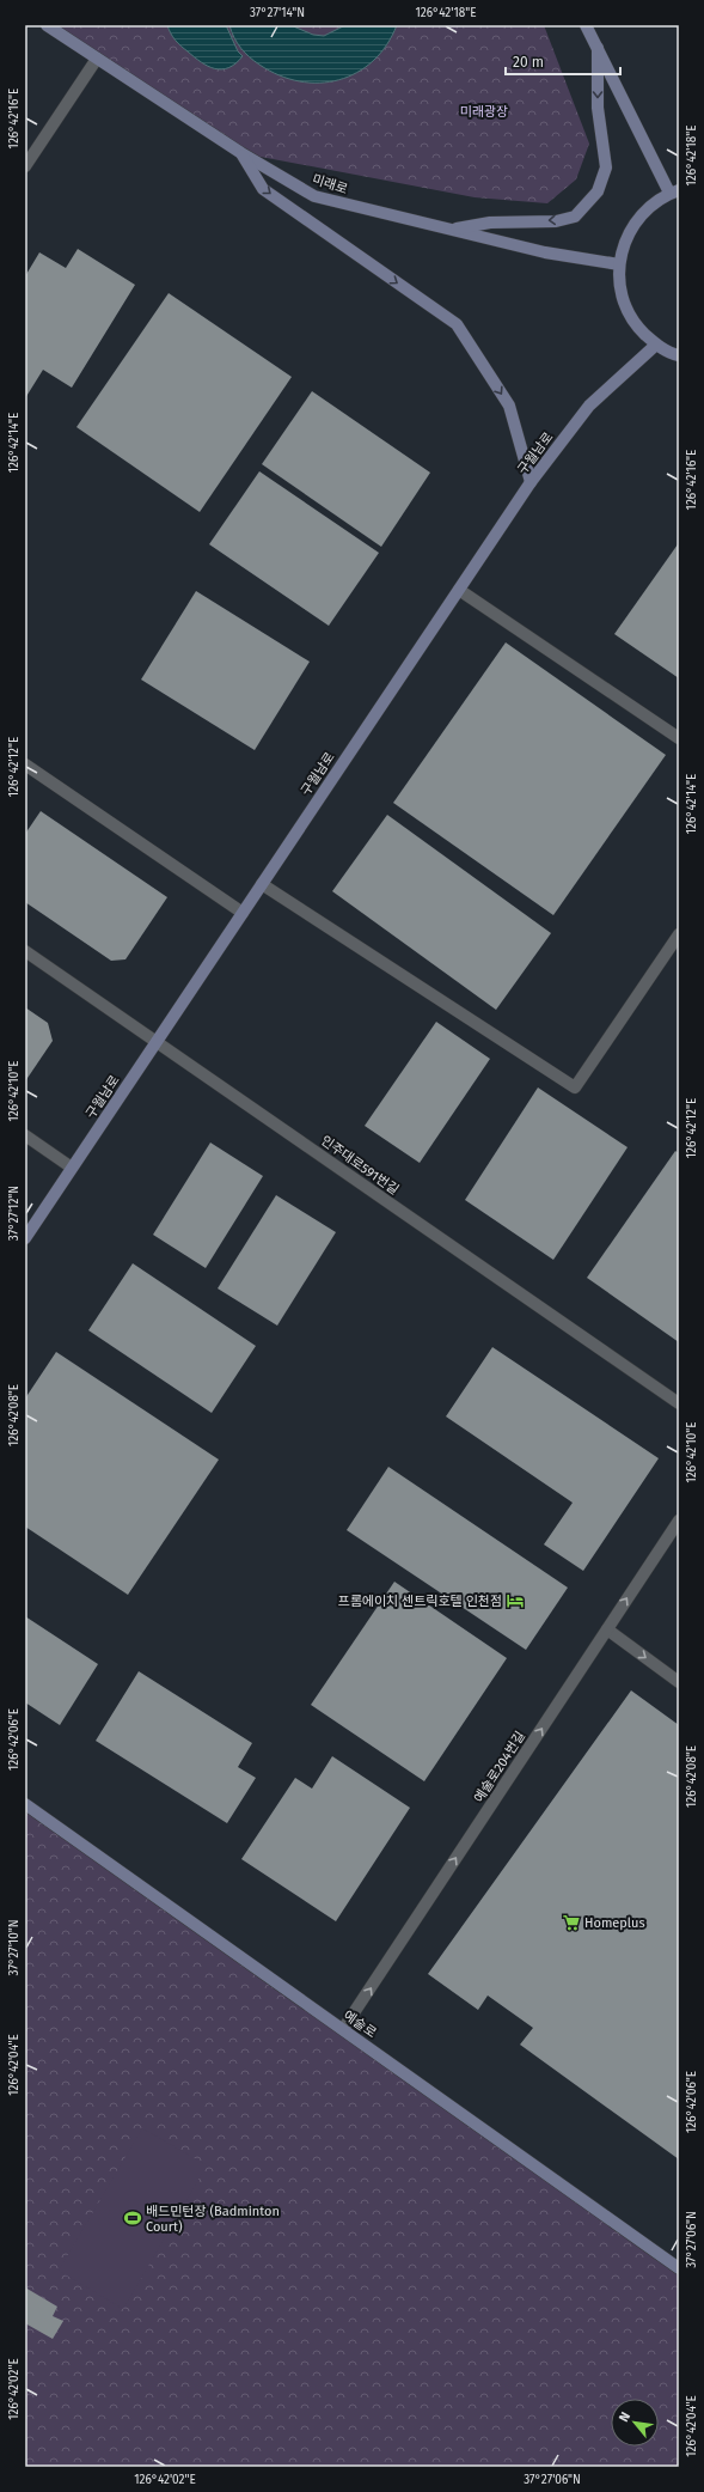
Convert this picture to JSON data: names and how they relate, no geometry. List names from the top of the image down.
{
  "streets": {
    "street": [
      "미래로",
      "구월남로",
      "인주대로591번길",
      "예술로204번길",
      "예술로"
    ]
  },
  "crossings": [
    ["구월남로", "인주대로591번길"],
    ["예술로204번길", "예술로"]
  ],
  "one_way": ["예술로204번길"],
  "parks": ["미래광장"],
  "places": {
    "hotel": ["프롬에이치 센트릭호텔 인천점"],
    "supermarket": ["Homeplus"],
    "sports": ["배드민턴장 (Badminton Court)"]
  },
  "scale_bar": "20 m",
  "north": "top left",
  "coordinates": [
    "37°27'14\"N",
    "126°42'18\"E",
    "126°42'16\"E",
    "126°42'14\"E",
    "126°42'12\"E",
    "126°42'10\"E",
    "37°27'12\"N",
    "126°42'08\"E",
    "126°42'06\"E",
    "37°27'10\"N",
    "126°42'04\"E",
    "37°27'06\"N",
    "126°42'02\"E"
  ]
}
